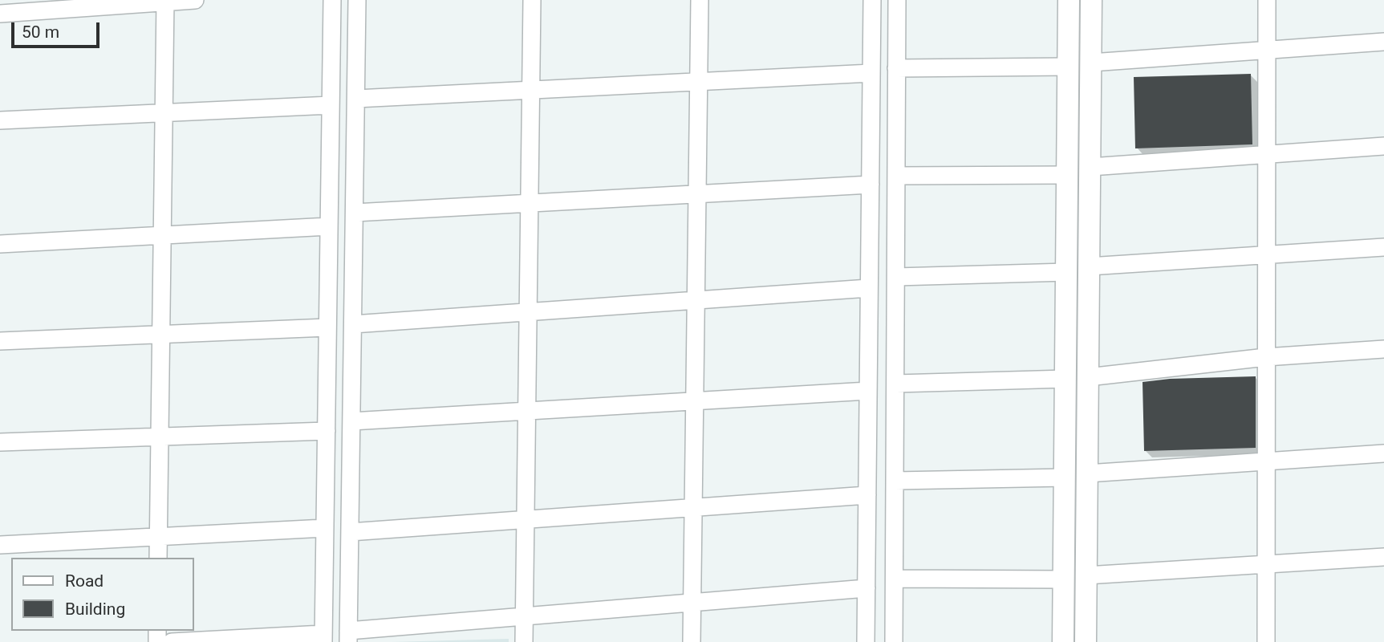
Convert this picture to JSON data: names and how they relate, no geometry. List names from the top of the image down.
{
  "legend": ["Road", "Building"],
  "scale_bar": "50 m"
}
